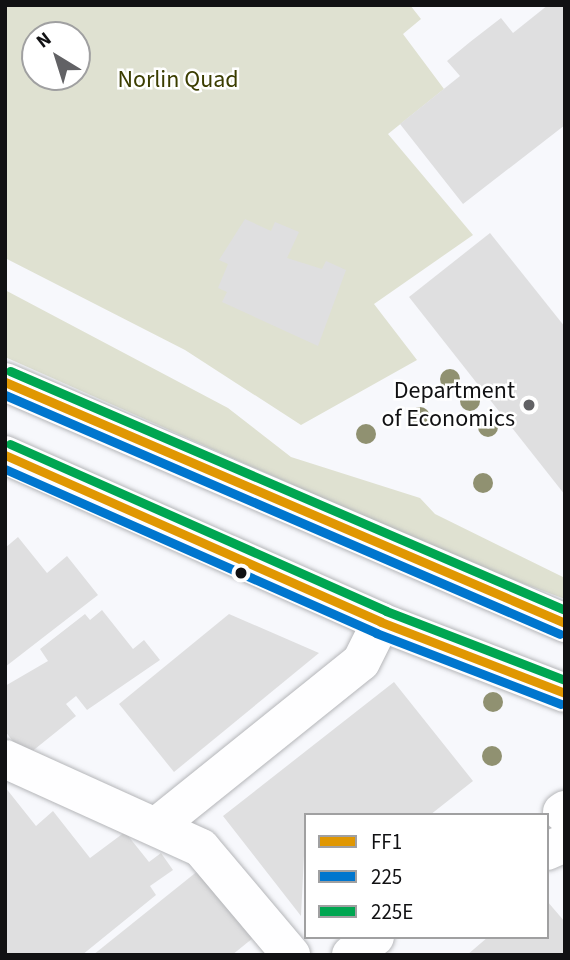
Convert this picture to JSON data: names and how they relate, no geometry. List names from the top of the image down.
{
  "parks": ["Norlin Quad"],
  "places": ["Department of Economics"],
  "lines": ["transit line 225E", "transit line FF1", "transit line 225"],
  "legend": ["FF1", "225", "225E"],
  "north": "top left"
}
